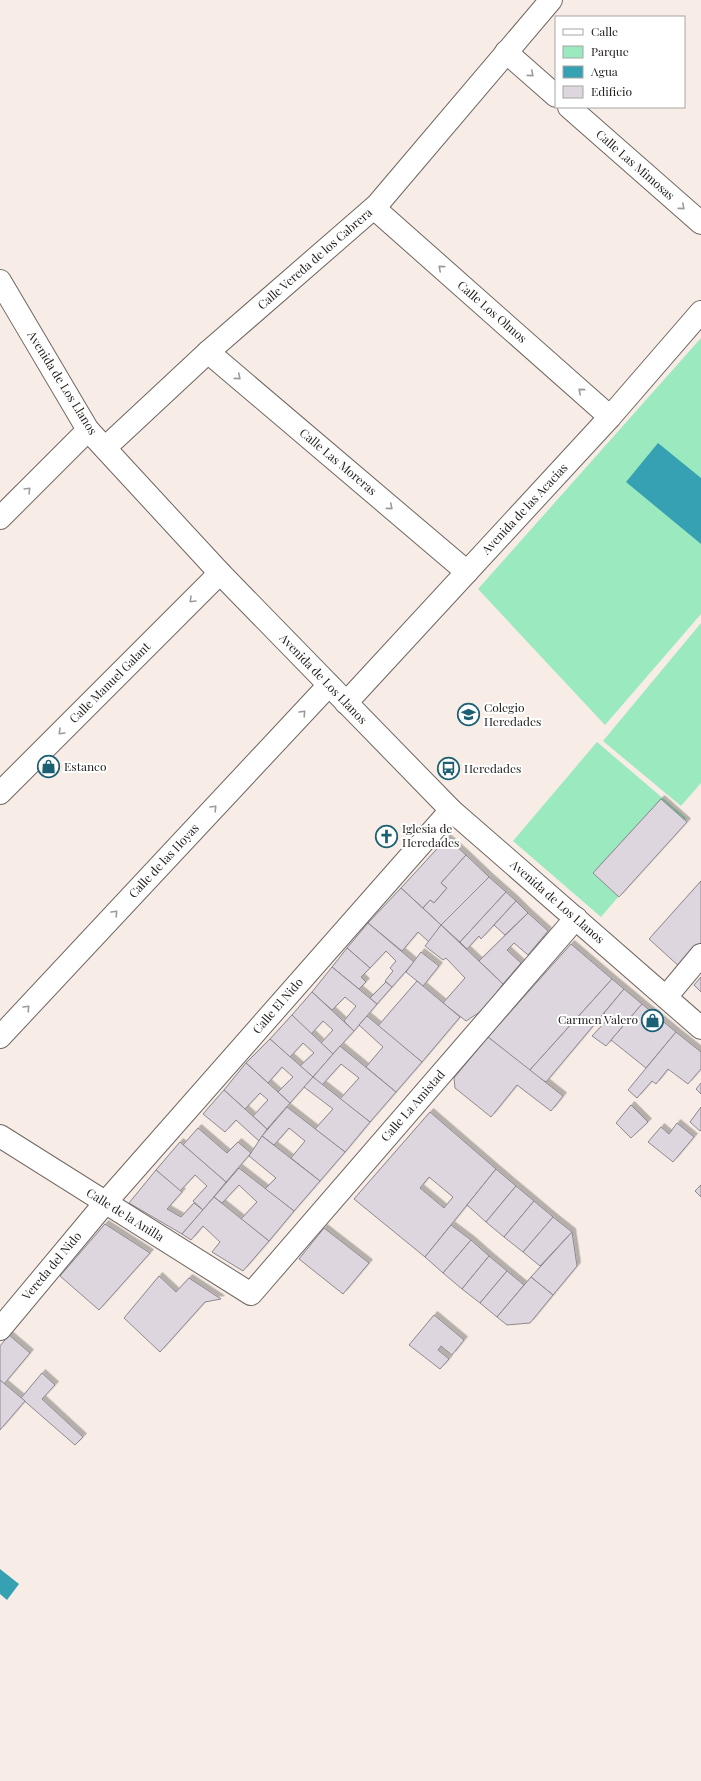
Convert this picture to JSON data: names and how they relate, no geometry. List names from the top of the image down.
{
  "streets": {
    "street": [
      "Calle Las Mimosas",
      "Calle Vereda de los Cabrera",
      "Calle Los Olmos",
      "Avenida de Los Llanos",
      "Calle Las Moreras",
      "Avenida de las Acacias",
      "Calle Manuel Galant",
      "Calle de las Hoyas",
      "Calle El Nido",
      "Calle La Amistad",
      "Calle de la Anilla",
      "Vereda del Nido"
    ]
  },
  "crossings": [
    ["Calle Vereda de los Cabrera", "Calle Los Olmos"],
    ["Calle Vereda de los Cabrera", "Avenida de Los Llanos"],
    ["Calle Vereda de los Cabrera", "Calle Las Moreras"],
    ["Calle Los Olmos", "Avenida de las Acacias"],
    ["Avenida de Los Llanos", "Avenida de las Acacias"],
    ["Avenida de Los Llanos", "Calle Manuel Galant"],
    ["Avenida de Los Llanos", "Calle de las Hoyas"],
    ["Avenida de Los Llanos", "Calle El Nido"],
    ["Avenida de Los Llanos", "Calle La Amistad"],
    ["Calle Las Moreras", "Avenida de las Acacias"],
    ["Calle El Nido", "Calle de la Anilla"],
    ["Calle El Nido", "Vereda del Nido"],
    ["Calle La Amistad", "Calle de la Anilla"],
    ["Calle de la Anilla", "Vereda del Nido"]
  ],
  "one_way": [
    "Calle Las Mimosas",
    "Calle Los Olmos",
    "Calle Las Moreras",
    "Calle de las Hoyas"
  ],
  "places": {
    "school or university": ["Colegio Heredades"],
    "shop": ["Estanco", "Carmen Valero"],
    "bus stop": ["Heredades"],
    "church": ["Iglesia de Heredades"]
  },
  "legend": [
    "Calle",
    "Parque",
    "Agua",
    "Edificio"
  ]
}
